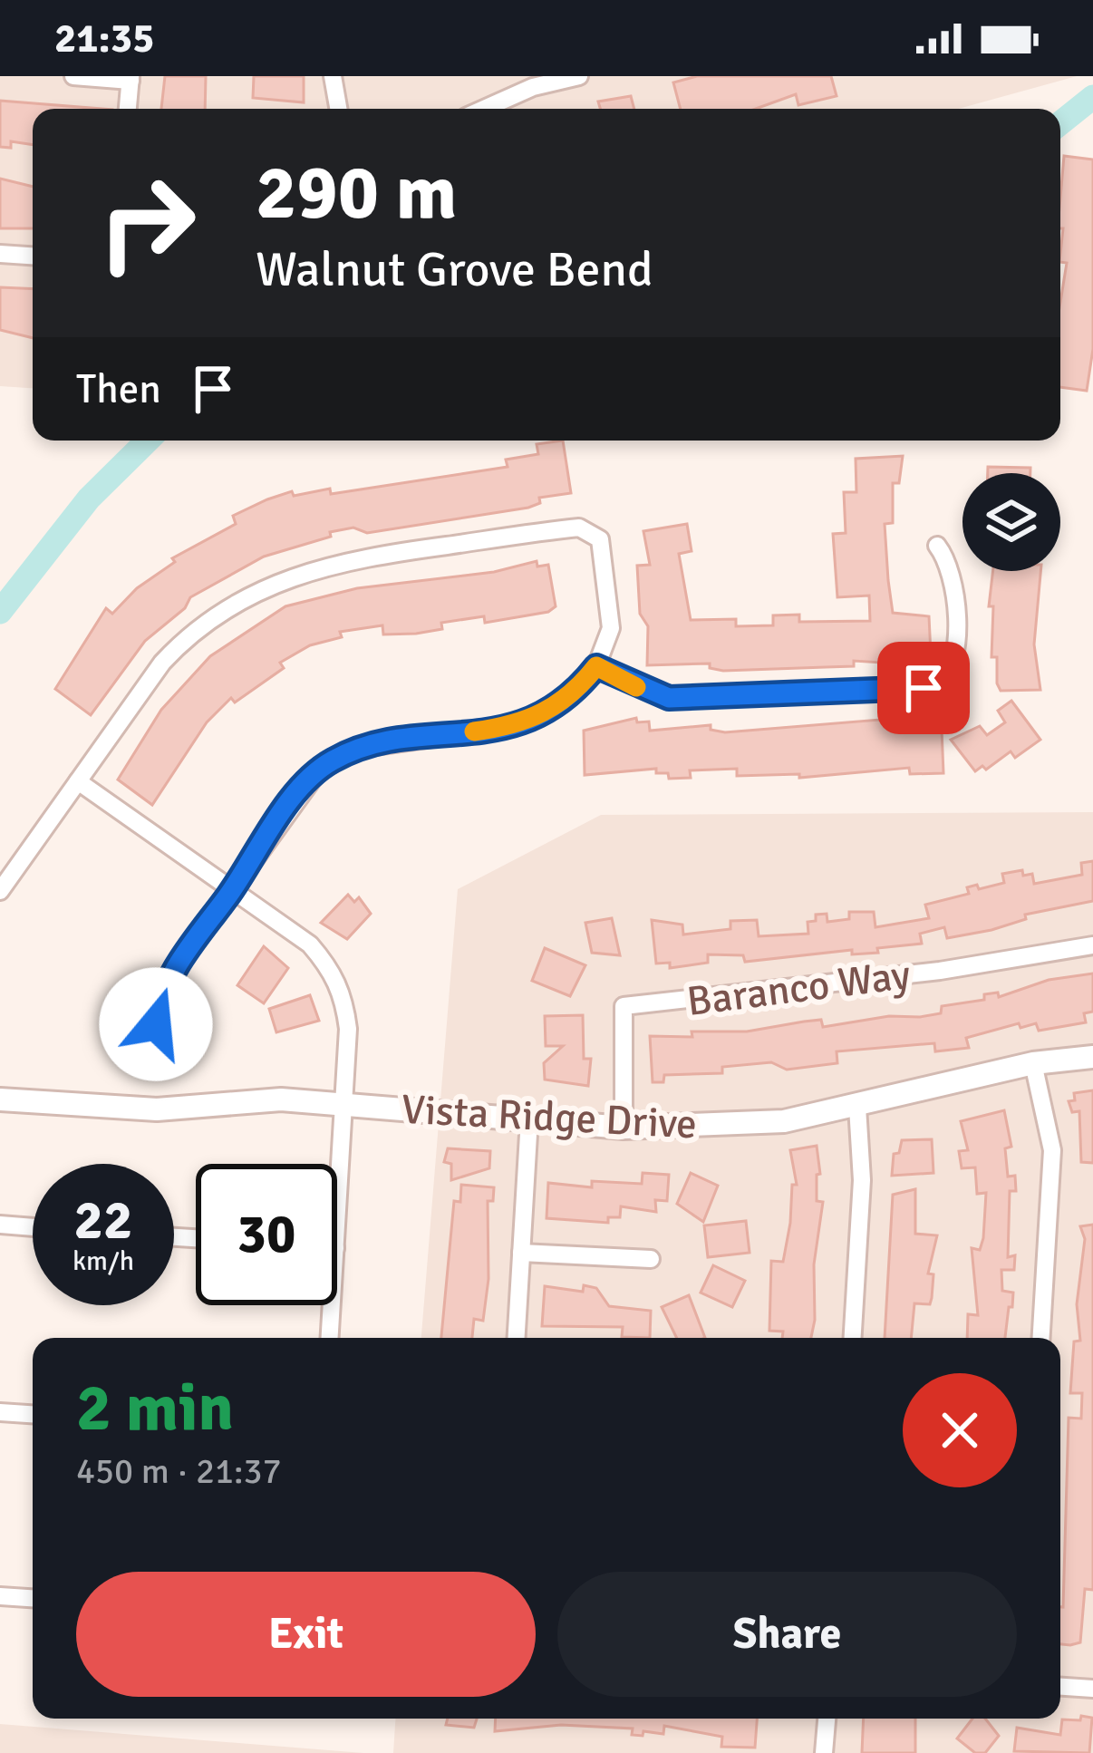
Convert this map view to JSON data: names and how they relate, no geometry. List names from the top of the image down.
{
  "streets": {
    "street": ["Baranco Way", "Vista Ridge Drive"]
  },
  "crossings": [
    ["Baranco Way", "Vista Ridge Drive"]
  ],
  "page": {
    "status": "21:35",
    "turn": ["290 m", "Walnut Grove Bend"],
    "then": "Then",
    "speed": "22 km/h",
    "limit": "30",
    "heading": ["2 min", "450 m · 21:37"],
    "buttons": ["Exit", "Share"]
  }
}
